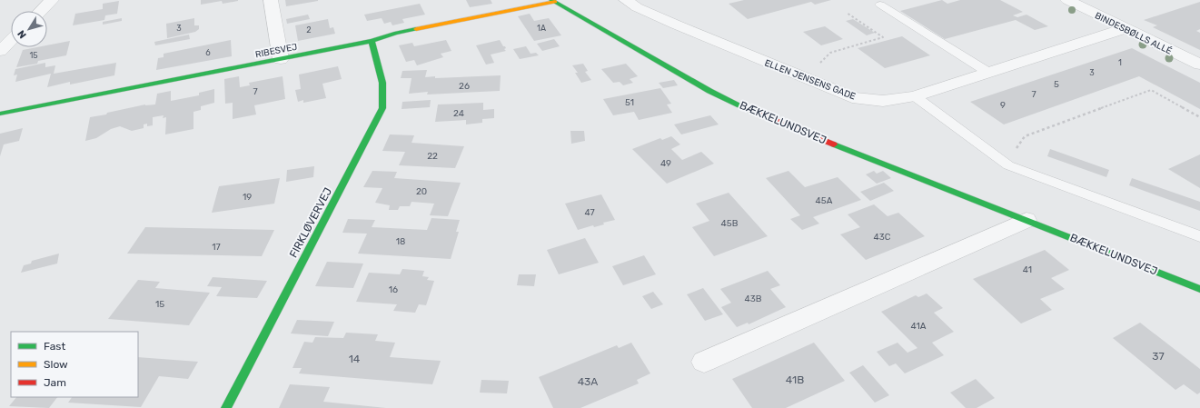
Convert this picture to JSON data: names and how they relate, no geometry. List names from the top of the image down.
{
  "streets": {
    "street": [
      "BINDESBØLLS ALLÉ",
      "RIBESVEJ",
      "ELLEN JENSENS GADE",
      "BÆKKELUNDSVEJ",
      "FIRKLØVERVEJ"
    ]
  },
  "crossings": [
    ["BINDESBØLLS ALLÉ", "ELLEN JENSENS GADE"],
    ["RIBESVEJ", "BÆKKELUNDSVEJ"],
    ["RIBESVEJ", "FIRKLØVERVEJ"]
  ],
  "house_numbers": [
    "3",
    "1A",
    "2",
    "6",
    "15",
    "1",
    "3",
    "5",
    "26",
    "7",
    "7",
    "51",
    "9",
    "24",
    "22",
    "49",
    "20",
    "19",
    "45A",
    "47",
    "45B",
    "43C",
    "18",
    "17",
    "41",
    "16",
    "43B",
    "15",
    "41A",
    "37",
    "14",
    "41B",
    "43A"
  ],
  "legend": ["Fast", "Slow", "Jam"],
  "north": "bottom left"
}
